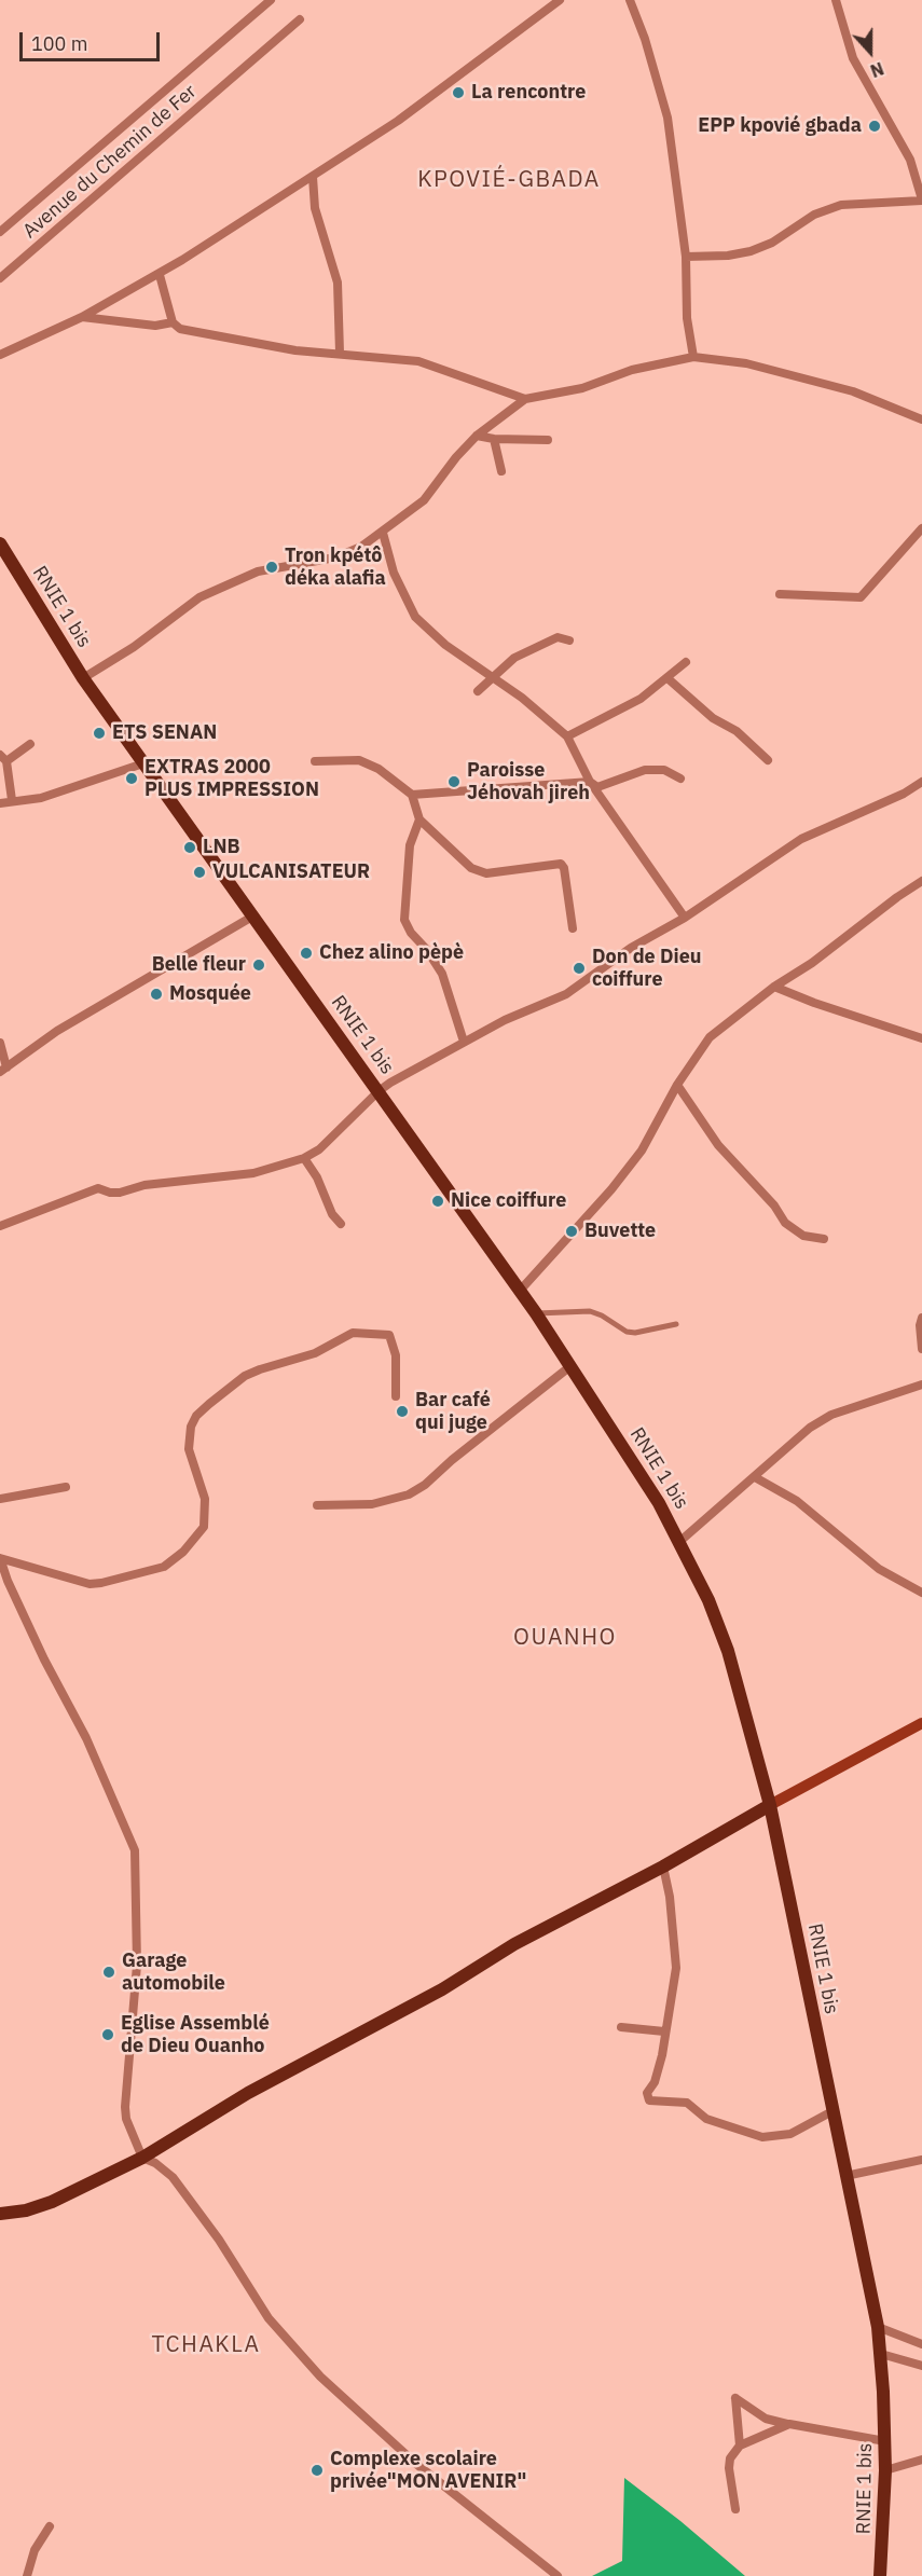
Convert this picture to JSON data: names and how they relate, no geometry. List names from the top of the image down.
{
  "streets": {
    "main road": ["RNIE 1 bis"],
    "street": ["Avenue du Chemin de Fer"]
  },
  "districts": ["KPOVIÉ-GBADA", "OUANHO", "TCHAKLA"],
  "places": [
    "La rencontre",
    "EPP kpovié gbada",
    "Tron kpétô déka alafia",
    "ETS SENAN",
    "EXTRAS 2000 PLUS IMPRESSION",
    "Paroisse Jéhovah jireh",
    "LNB",
    "VULCANISATEUR",
    "Chez alino pèpè",
    "Belle fleur",
    "Don de Dieu coiffure",
    "Mosquée",
    "Nice coiffure",
    "Buvette",
    "Bar café qui juge",
    "Garage automobile",
    "Eglise Assemblé de Dieu Ouanho",
    "Complexe scolaire privée\"MON AVENIR\""
  ],
  "scale_bar": "100 m",
  "north": "bottom"
}
